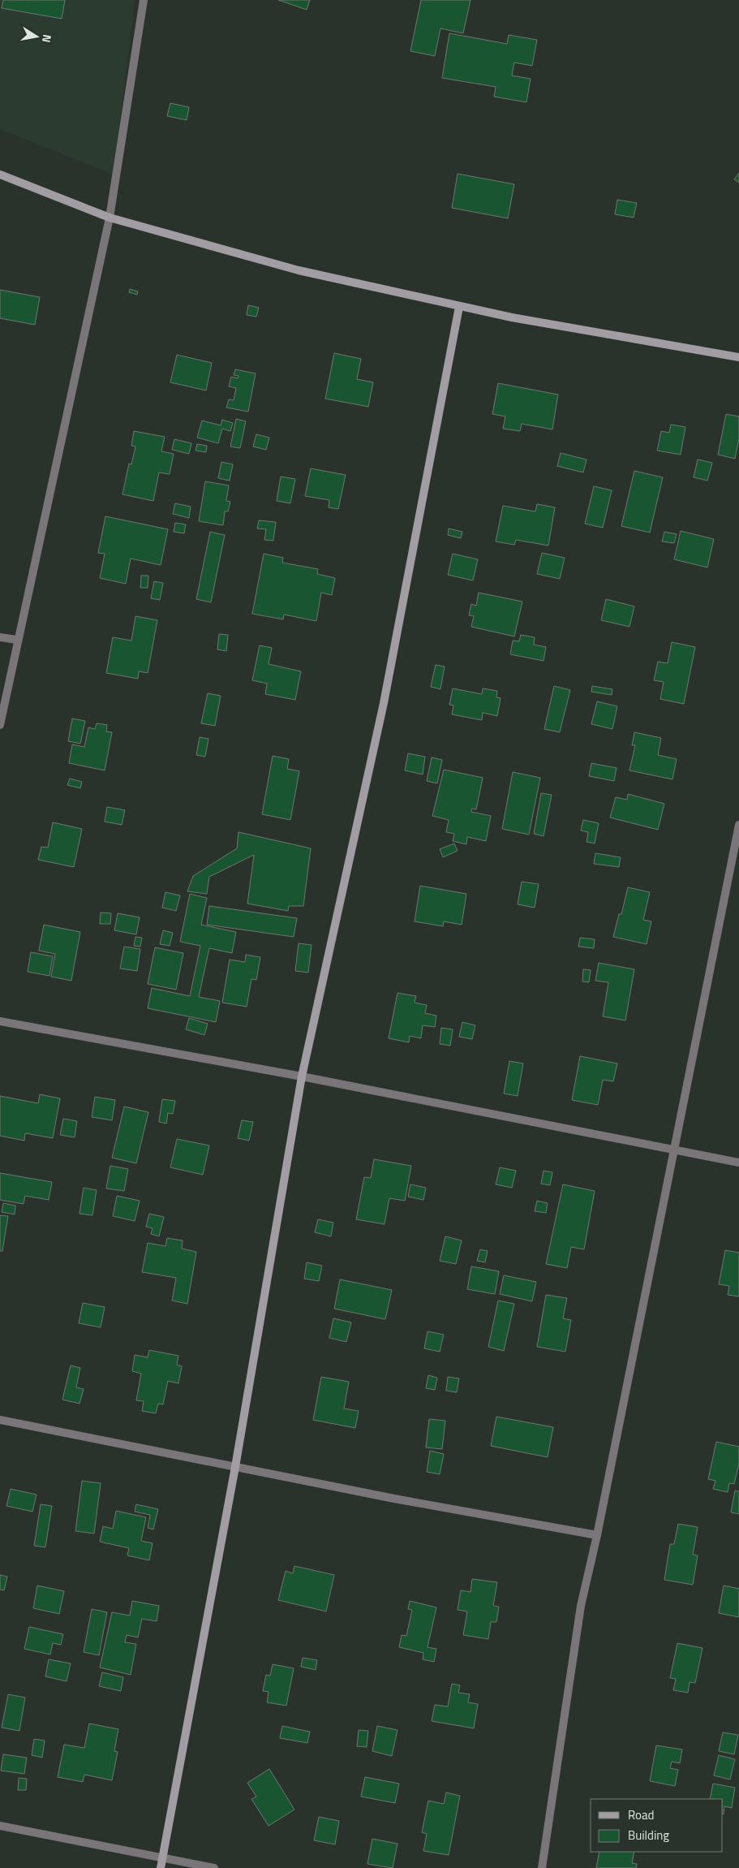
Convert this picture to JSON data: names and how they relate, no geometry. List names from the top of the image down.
{
  "legend": ["Road", "Building"],
  "north": "right"
}
